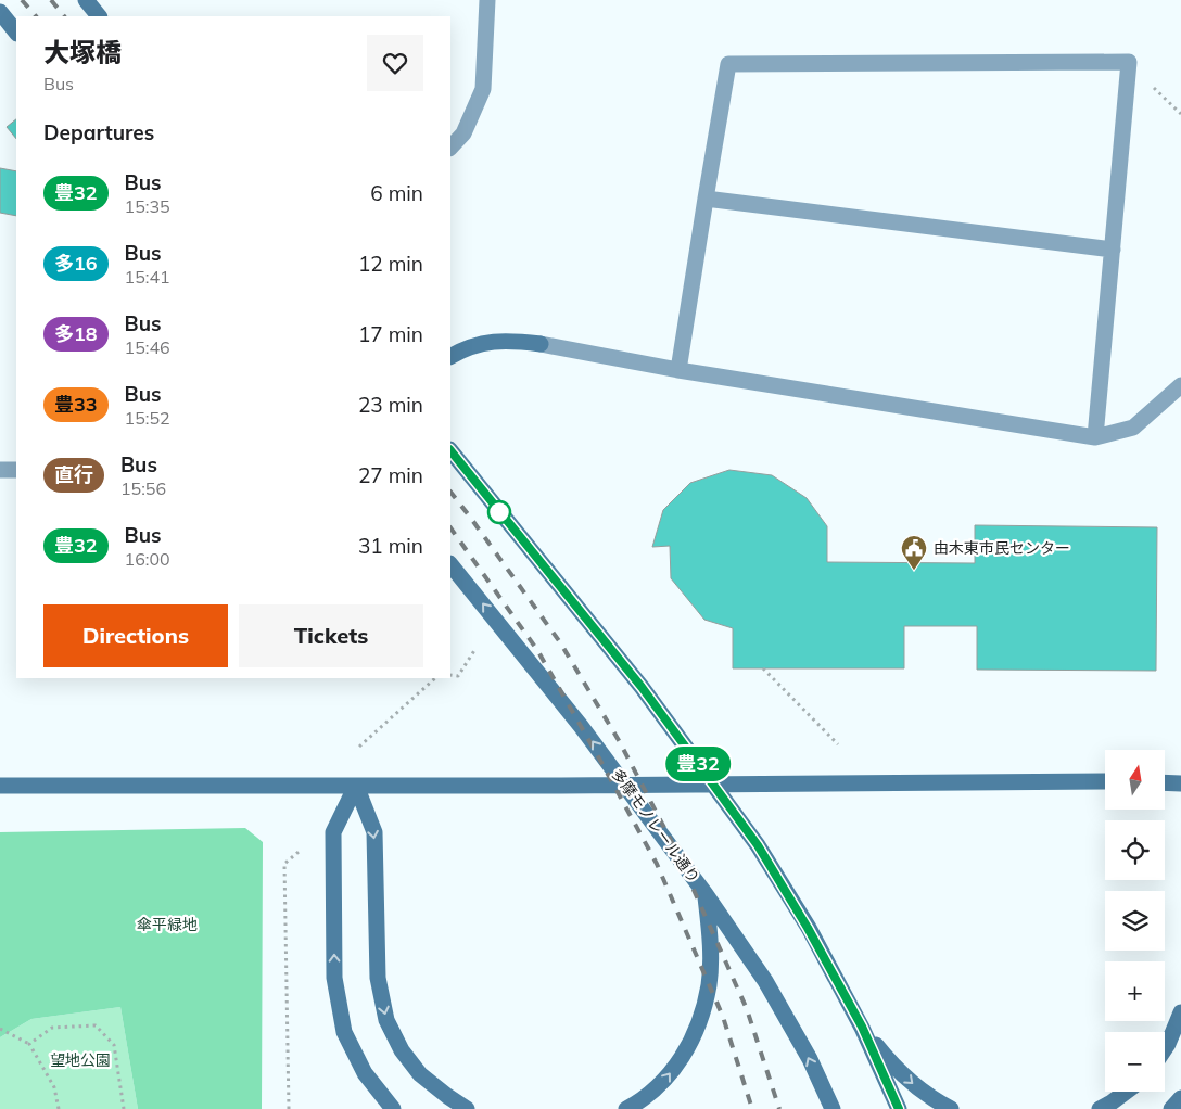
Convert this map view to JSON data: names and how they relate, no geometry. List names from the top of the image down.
{
  "streets": {
    "main road": ["多摩モノレール通り"]
  },
  "parks": ["傘平緑地", "望地公園"],
  "places": {
    "public building": ["由木東市民センター"]
  },
  "lines": ["bus line 豊32"],
  "north": "top",
  "page": {
    "on_map": "豊32",
    "heading": [
      ["大塚橋", "Bus"],
      "Departures"
    ],
    "list": [
      {
        "mark": "豊32",
        "name": "Bus",
        "note": "15:35",
        "value": "6 min"
      },
      {
        "mark": "多16",
        "name": "Bus",
        "note": "15:41",
        "value": "12 min"
      },
      {
        "mark": "多18",
        "name": "Bus",
        "note": "15:46",
        "value": "17 min"
      },
      {
        "mark": "豊33",
        "name": "Bus",
        "note": "15:52",
        "value": "23 min"
      },
      {
        "mark": "直行",
        "name": "Bus",
        "note": "15:56",
        "value": "27 min"
      },
      {
        "mark": "豊32",
        "name": "Bus",
        "note": "16:00",
        "value": "31 min"
      }
    ],
    "buttons": ["Directions", "Tickets"],
    "map_buttons": ["+", "−"]
  }
}
